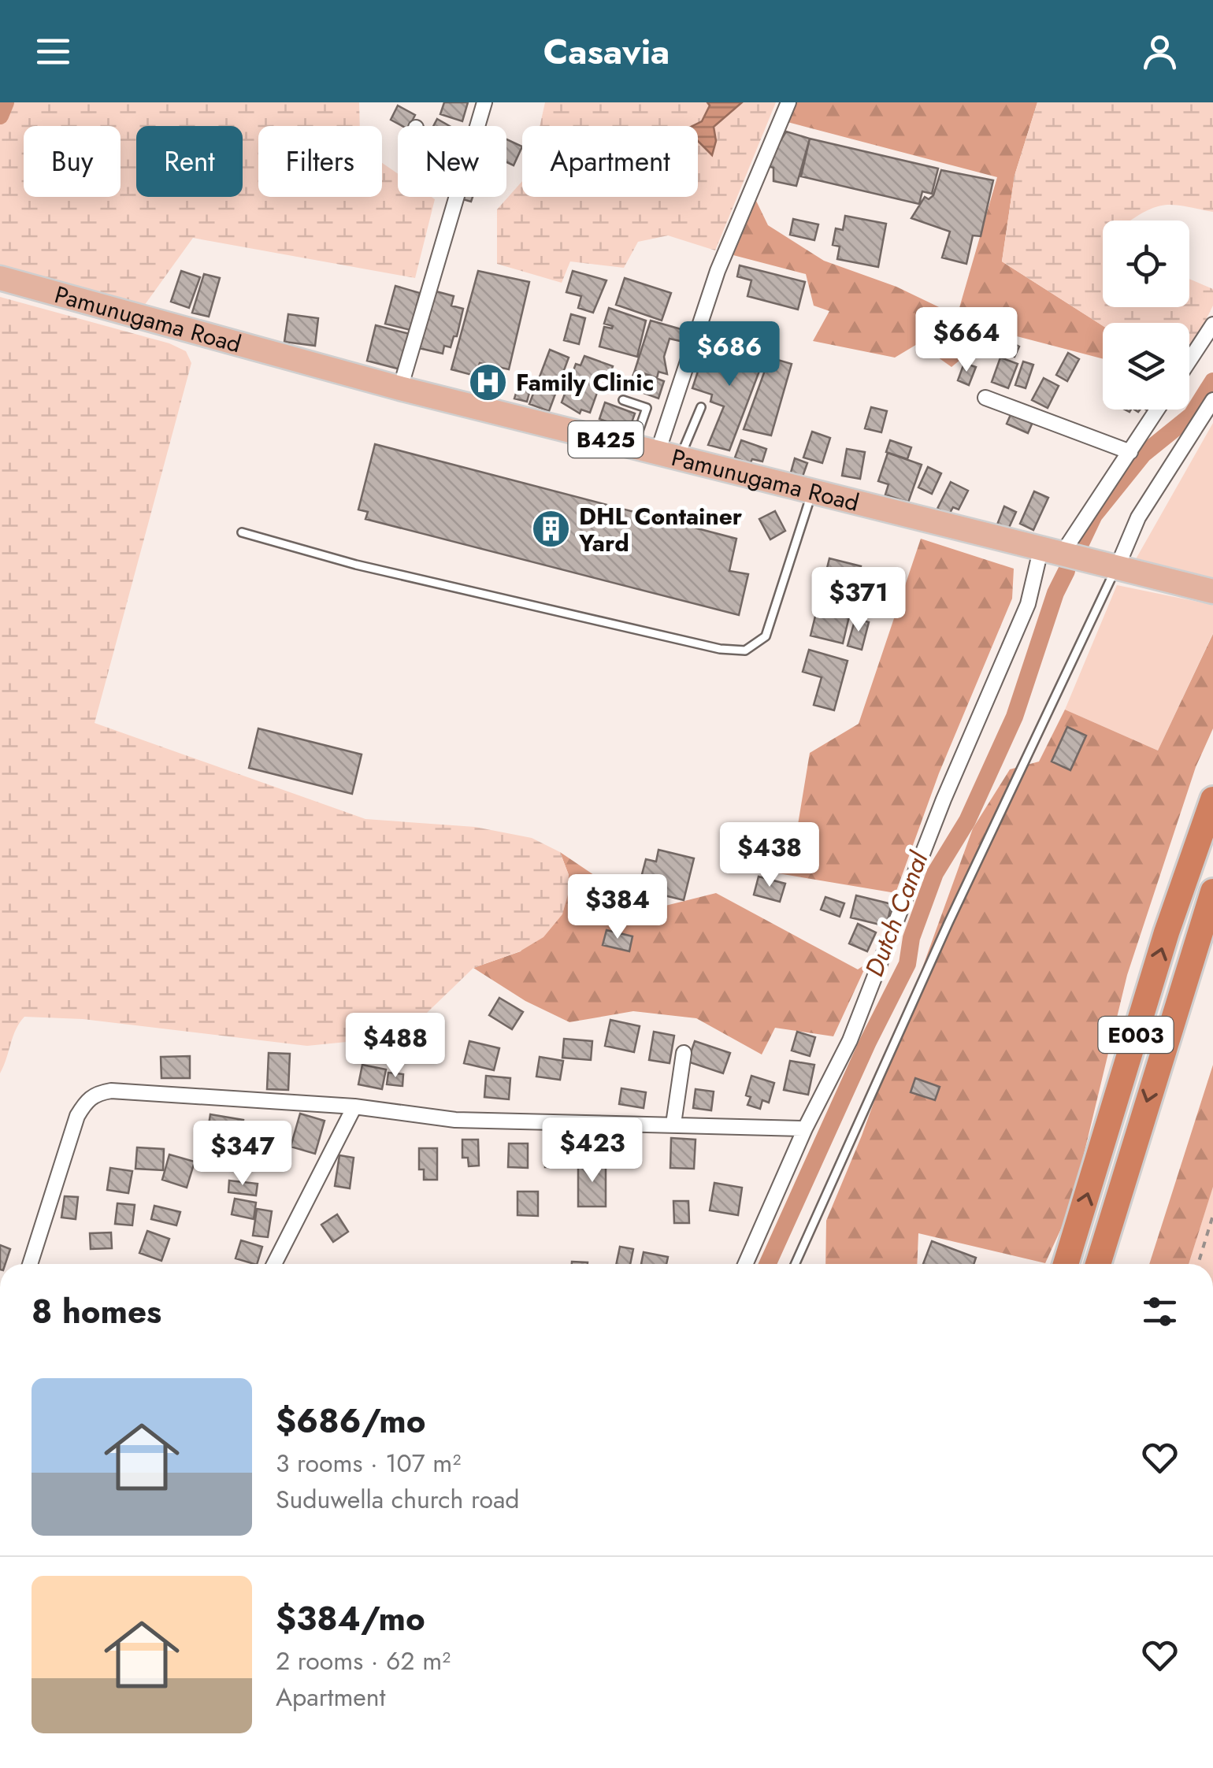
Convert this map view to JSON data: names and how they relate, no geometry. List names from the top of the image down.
{
  "streets": {
    "highway": ["E003"],
    "main road": ["Pamunugama Road", "B425"]
  },
  "water": ["Dutch Canal"],
  "places": {
    "hospital": ["Family Clinic"],
    "building": ["DHL Container Yard"]
  },
  "page": {
    "header": "Casavia",
    "chip": [
      "Buy",
      "Rent",
      "Filters",
      "New",
      "Apartment"
    ],
    "price": [
      "$664",
      "$686",
      "$371",
      "$438",
      "$384",
      "$488",
      "$423",
      "$347"
    ],
    "heading": "8 homes",
    "list": [
      {
        "name": "$686/mo",
        "note": "3 rooms · 107 m² · Suduwella church road"
      },
      {
        "name": "$384/mo",
        "note": "2 rooms · 62 m² · Apartment"
      }
    ]
  }
}
